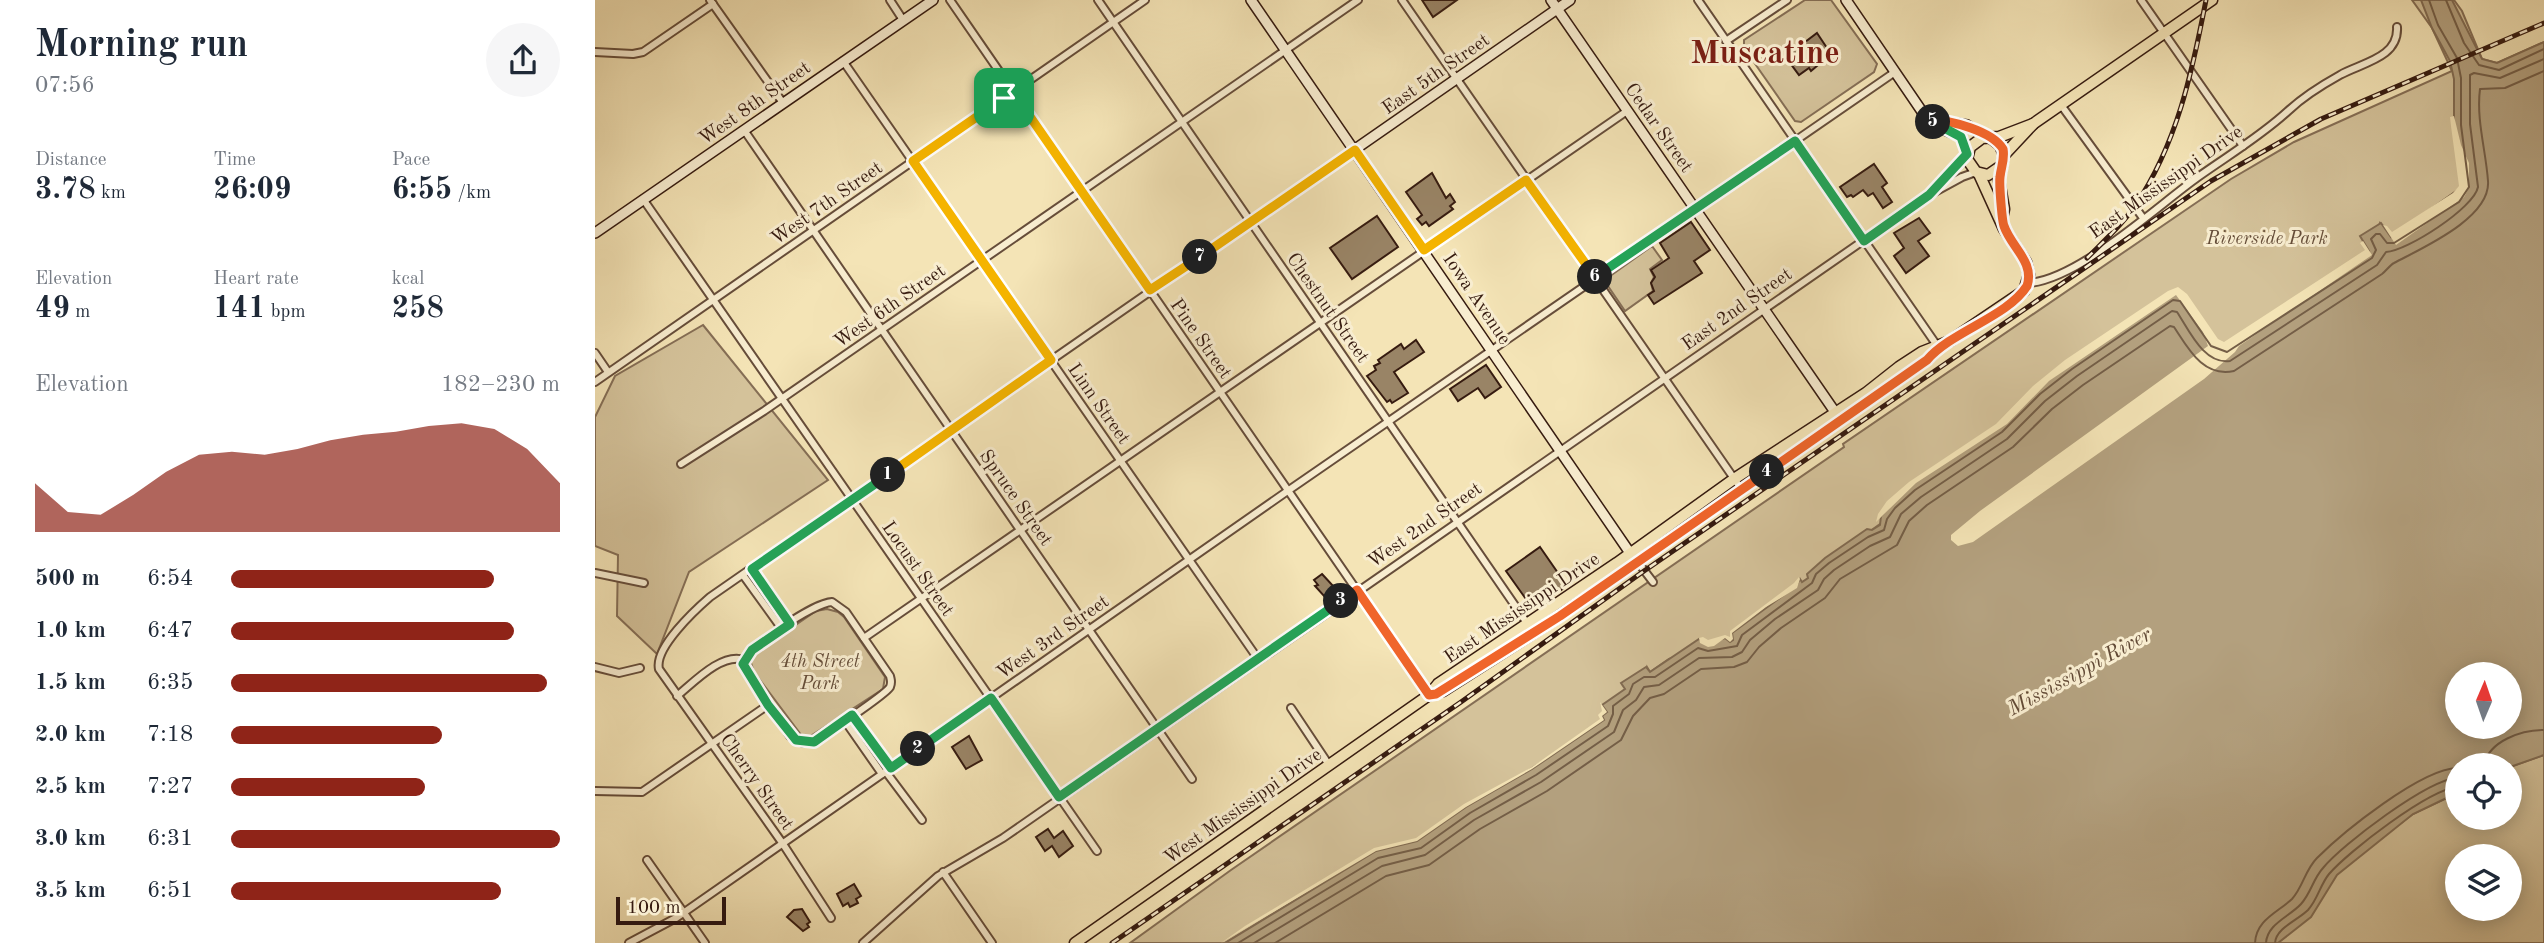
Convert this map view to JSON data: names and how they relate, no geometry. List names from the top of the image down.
{
  "streets": {
    "main road": [
      "East 5th Street",
      "West 8th Street",
      "Cedar Street",
      "East Mississippi Drive",
      "Iowa Avenue",
      "West Mississippi Drive"
    ],
    "street": [
      "West 7th Street",
      "West 6th Street",
      "Chestnut Street",
      "East 2nd Street",
      "Pine Street",
      "Linn Street",
      "Spruce Street",
      "West 2nd Street",
      "Locust Street",
      "West 3rd Street",
      "Cherry Street"
    ]
  },
  "crossings": [
    ["East 5th Street", "Cedar Street"],
    ["East 5th Street", "Iowa Avenue"],
    ["West 8th Street", "Linn Street"],
    ["West 8th Street", "Spruce Street"],
    ["West 8th Street", "Locust Street"],
    ["Cedar Street", "East Mississippi Drive"],
    ["Cedar Street", "East 2nd Street"],
    ["Cedar Street", "West 3rd Street"],
    ["East Mississippi Drive", "Iowa Avenue"],
    ["East Mississippi Drive", "Chestnut Street"],
    ["East Mississippi Drive", "Pine Street"],
    ["East Mississippi Drive", "West Mississippi Drive"],
    ["West 7th Street", "Chestnut Street"],
    ["West 7th Street", "Pine Street"],
    ["West 7th Street", "Linn Street"],
    ["West 7th Street", "Spruce Street"],
    ["West 7th Street", "Locust Street"],
    ["Iowa Avenue", "West 6th Street"],
    ["Iowa Avenue", "East 2nd Street"],
    ["Iowa Avenue", "West 2nd Street"],
    ["Iowa Avenue", "West 3rd Street"],
    ["West 6th Street", "Chestnut Street"],
    ["West 6th Street", "Pine Street"],
    ["West 6th Street", "Linn Street"],
    ["West 6th Street", "Spruce Street"],
    ["West 6th Street", "Locust Street"],
    ["Chestnut Street", "West 2nd Street"],
    ["Chestnut Street", "West 3rd Street"],
    ["East 2nd Street", "West 2nd Street"],
    ["Pine Street", "West 2nd Street"],
    ["Pine Street", "West 3rd Street"],
    ["Pine Street", "West Mississippi Drive"],
    ["Linn Street", "West 2nd Street"],
    ["Linn Street", "West 3rd Street"],
    ["Spruce Street", "West 2nd Street"],
    ["Spruce Street", "West 3rd Street"],
    ["West 2nd Street", "Locust Street"],
    ["Locust Street", "West 3rd Street"],
    ["West 3rd Street", "Cherry Street"]
  ],
  "districts": ["Muscatine"],
  "water": ["Mississippi River"],
  "parks": ["Riverside Park", "4th Street Park"],
  "scale_bar": "100 m",
  "north": "top",
  "page": {
    "heading": ["Morning run", "07:56"],
    "pins": [
      "5",
      "7",
      "6",
      "4",
      "1",
      "3",
      "2"
    ],
    "stats": [
      ["Distance", "3.78 km"],
      ["Time", "26:09"],
      ["Pace", "6:55 /km"],
      ["Elevation", "49 m"],
      ["Heart rate", "141 bpm"],
      ["kcal", "258"]
    ],
    "chart": ["Elevation", "182–230 m"],
    "list": [
      {
        "name": "500 m",
        "note": "6:54"
      },
      {
        "name": "1.0 km",
        "note": "6:47"
      },
      {
        "name": "1.5 km",
        "note": "6:35"
      },
      {
        "name": "2.0 km",
        "note": "7:18"
      },
      {
        "name": "2.5 km",
        "note": "7:27"
      },
      {
        "name": "3.0 km",
        "note": "6:31"
      },
      {
        "name": "3.5 km",
        "note": "6:51"
      }
    ],
    "scale": "100 m"
  }
}
